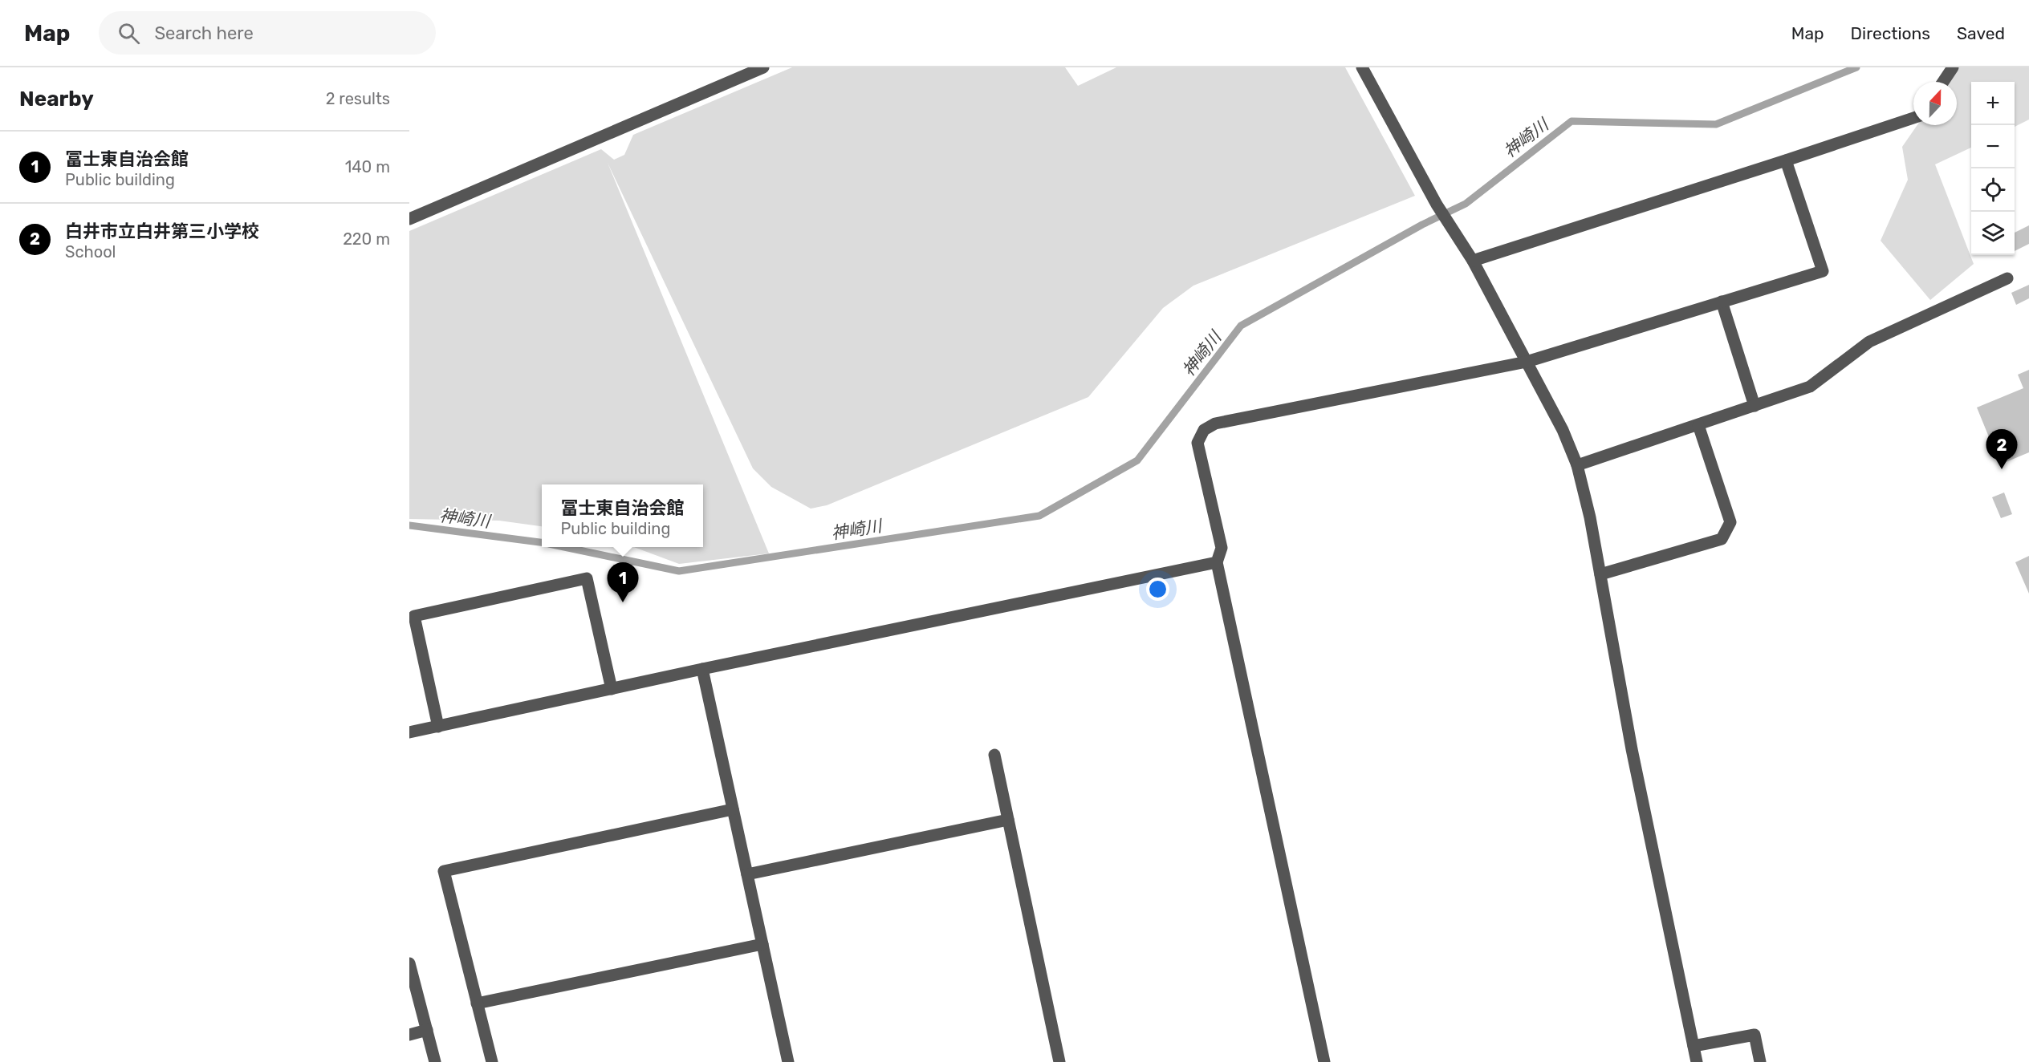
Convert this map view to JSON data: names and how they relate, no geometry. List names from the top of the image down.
{
  "water": ["神崎川"],
  "north": "top",
  "page": {
    "header": "Map",
    "search": "Search here",
    "nav": ["Map", "Directions", "Saved"],
    "heading": ["Nearby", "2 results"],
    "map_buttons": ["+", "−"],
    "list": [
      {
        "mark": "1",
        "name": "冨士東自治会館",
        "note": "Public building",
        "value": "140 m"
      },
      {
        "mark": "2",
        "name": "白井市立白井第三小学校",
        "note": "School",
        "value": "220 m"
      }
    ],
    "pins": ["2", "1"],
    "popup": ["冨士東自治会館", "Public building"]
  }
}
